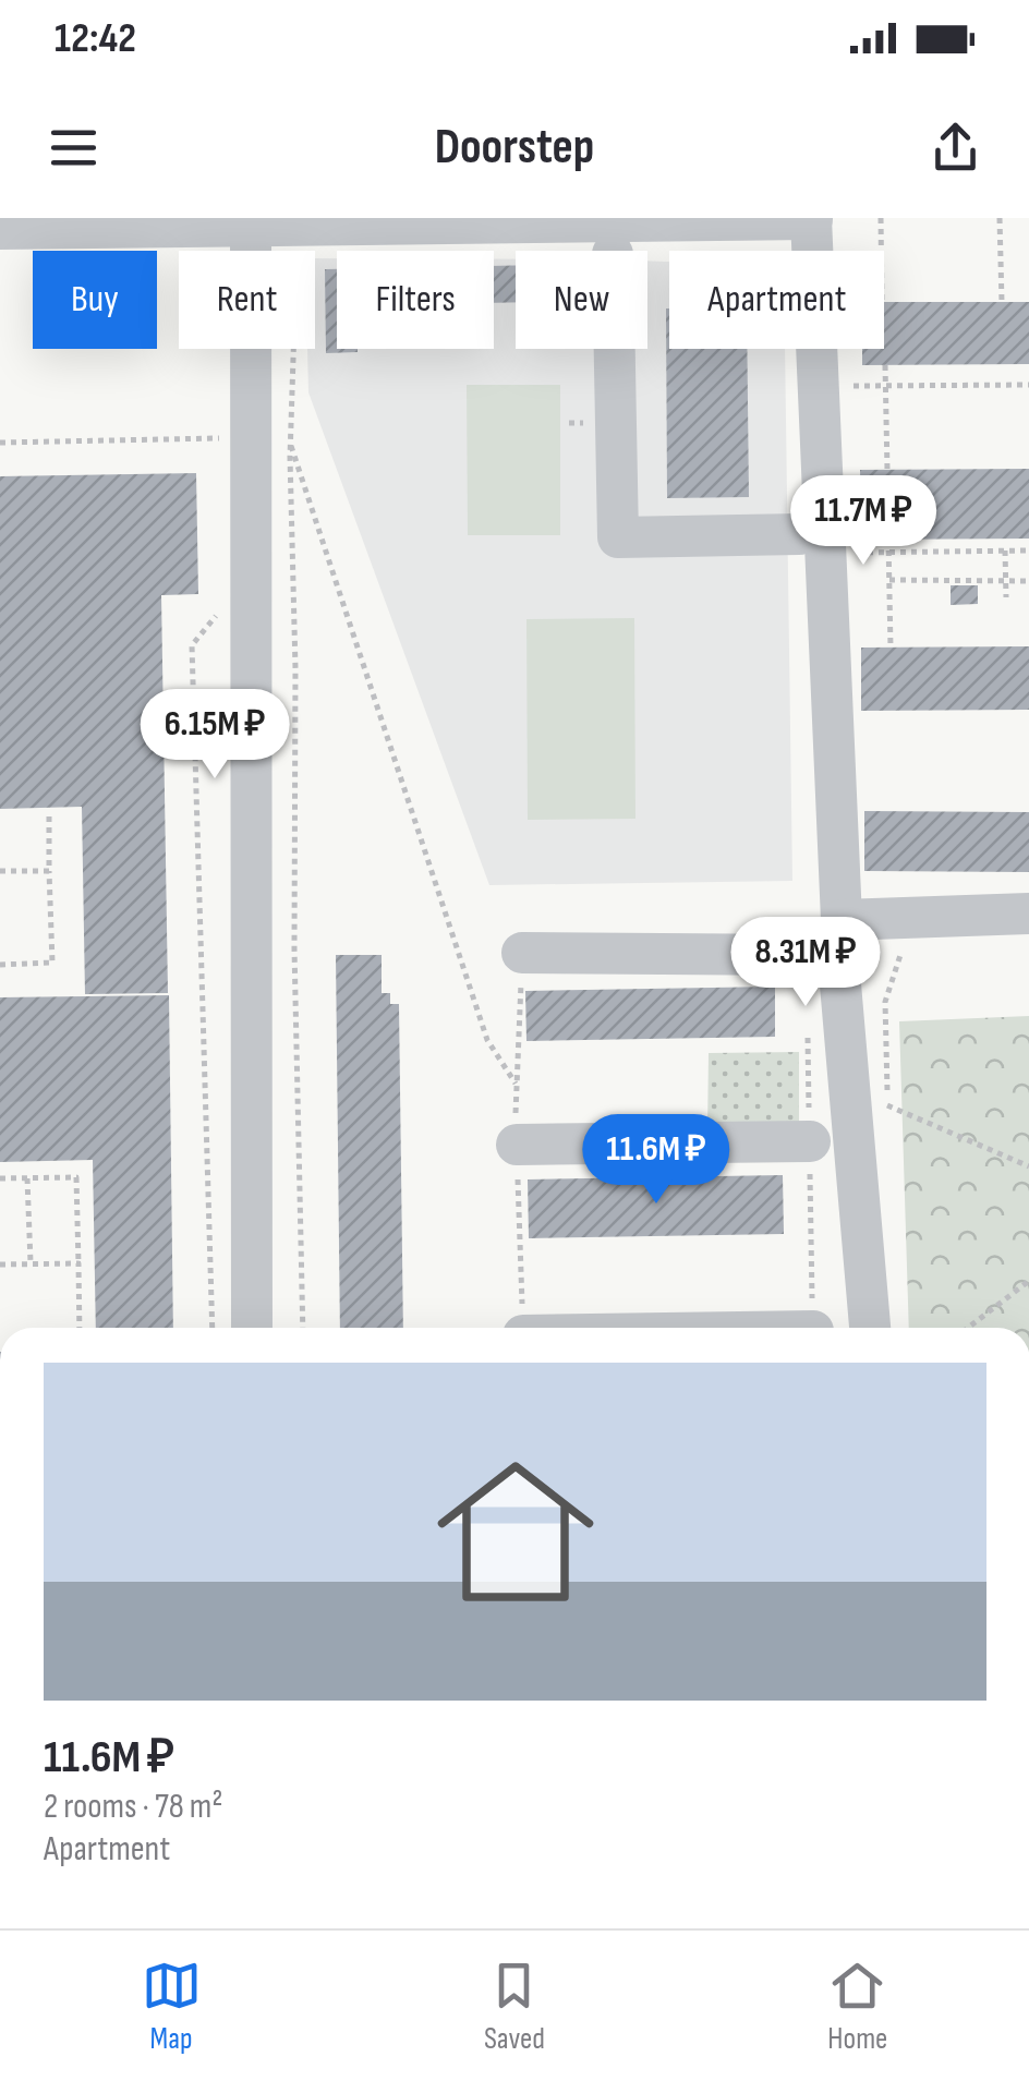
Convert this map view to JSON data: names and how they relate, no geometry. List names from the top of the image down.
{
  "page": {
    "status": "12:42",
    "header": "Doorstep",
    "chip": [
      "Buy",
      "Rent",
      "Filters",
      "New",
      "Apartment"
    ],
    "price": [
      "11.7M ₽",
      "6.15M ₽",
      "8.31M ₽",
      "11.6M ₽"
    ],
    "list": [
      {
        "name": "11.6M ₽",
        "note": "2 rooms · 78 m² · Apartment"
      }
    ],
    "tabs": ["Map", "Saved", "Home"]
  }
}
